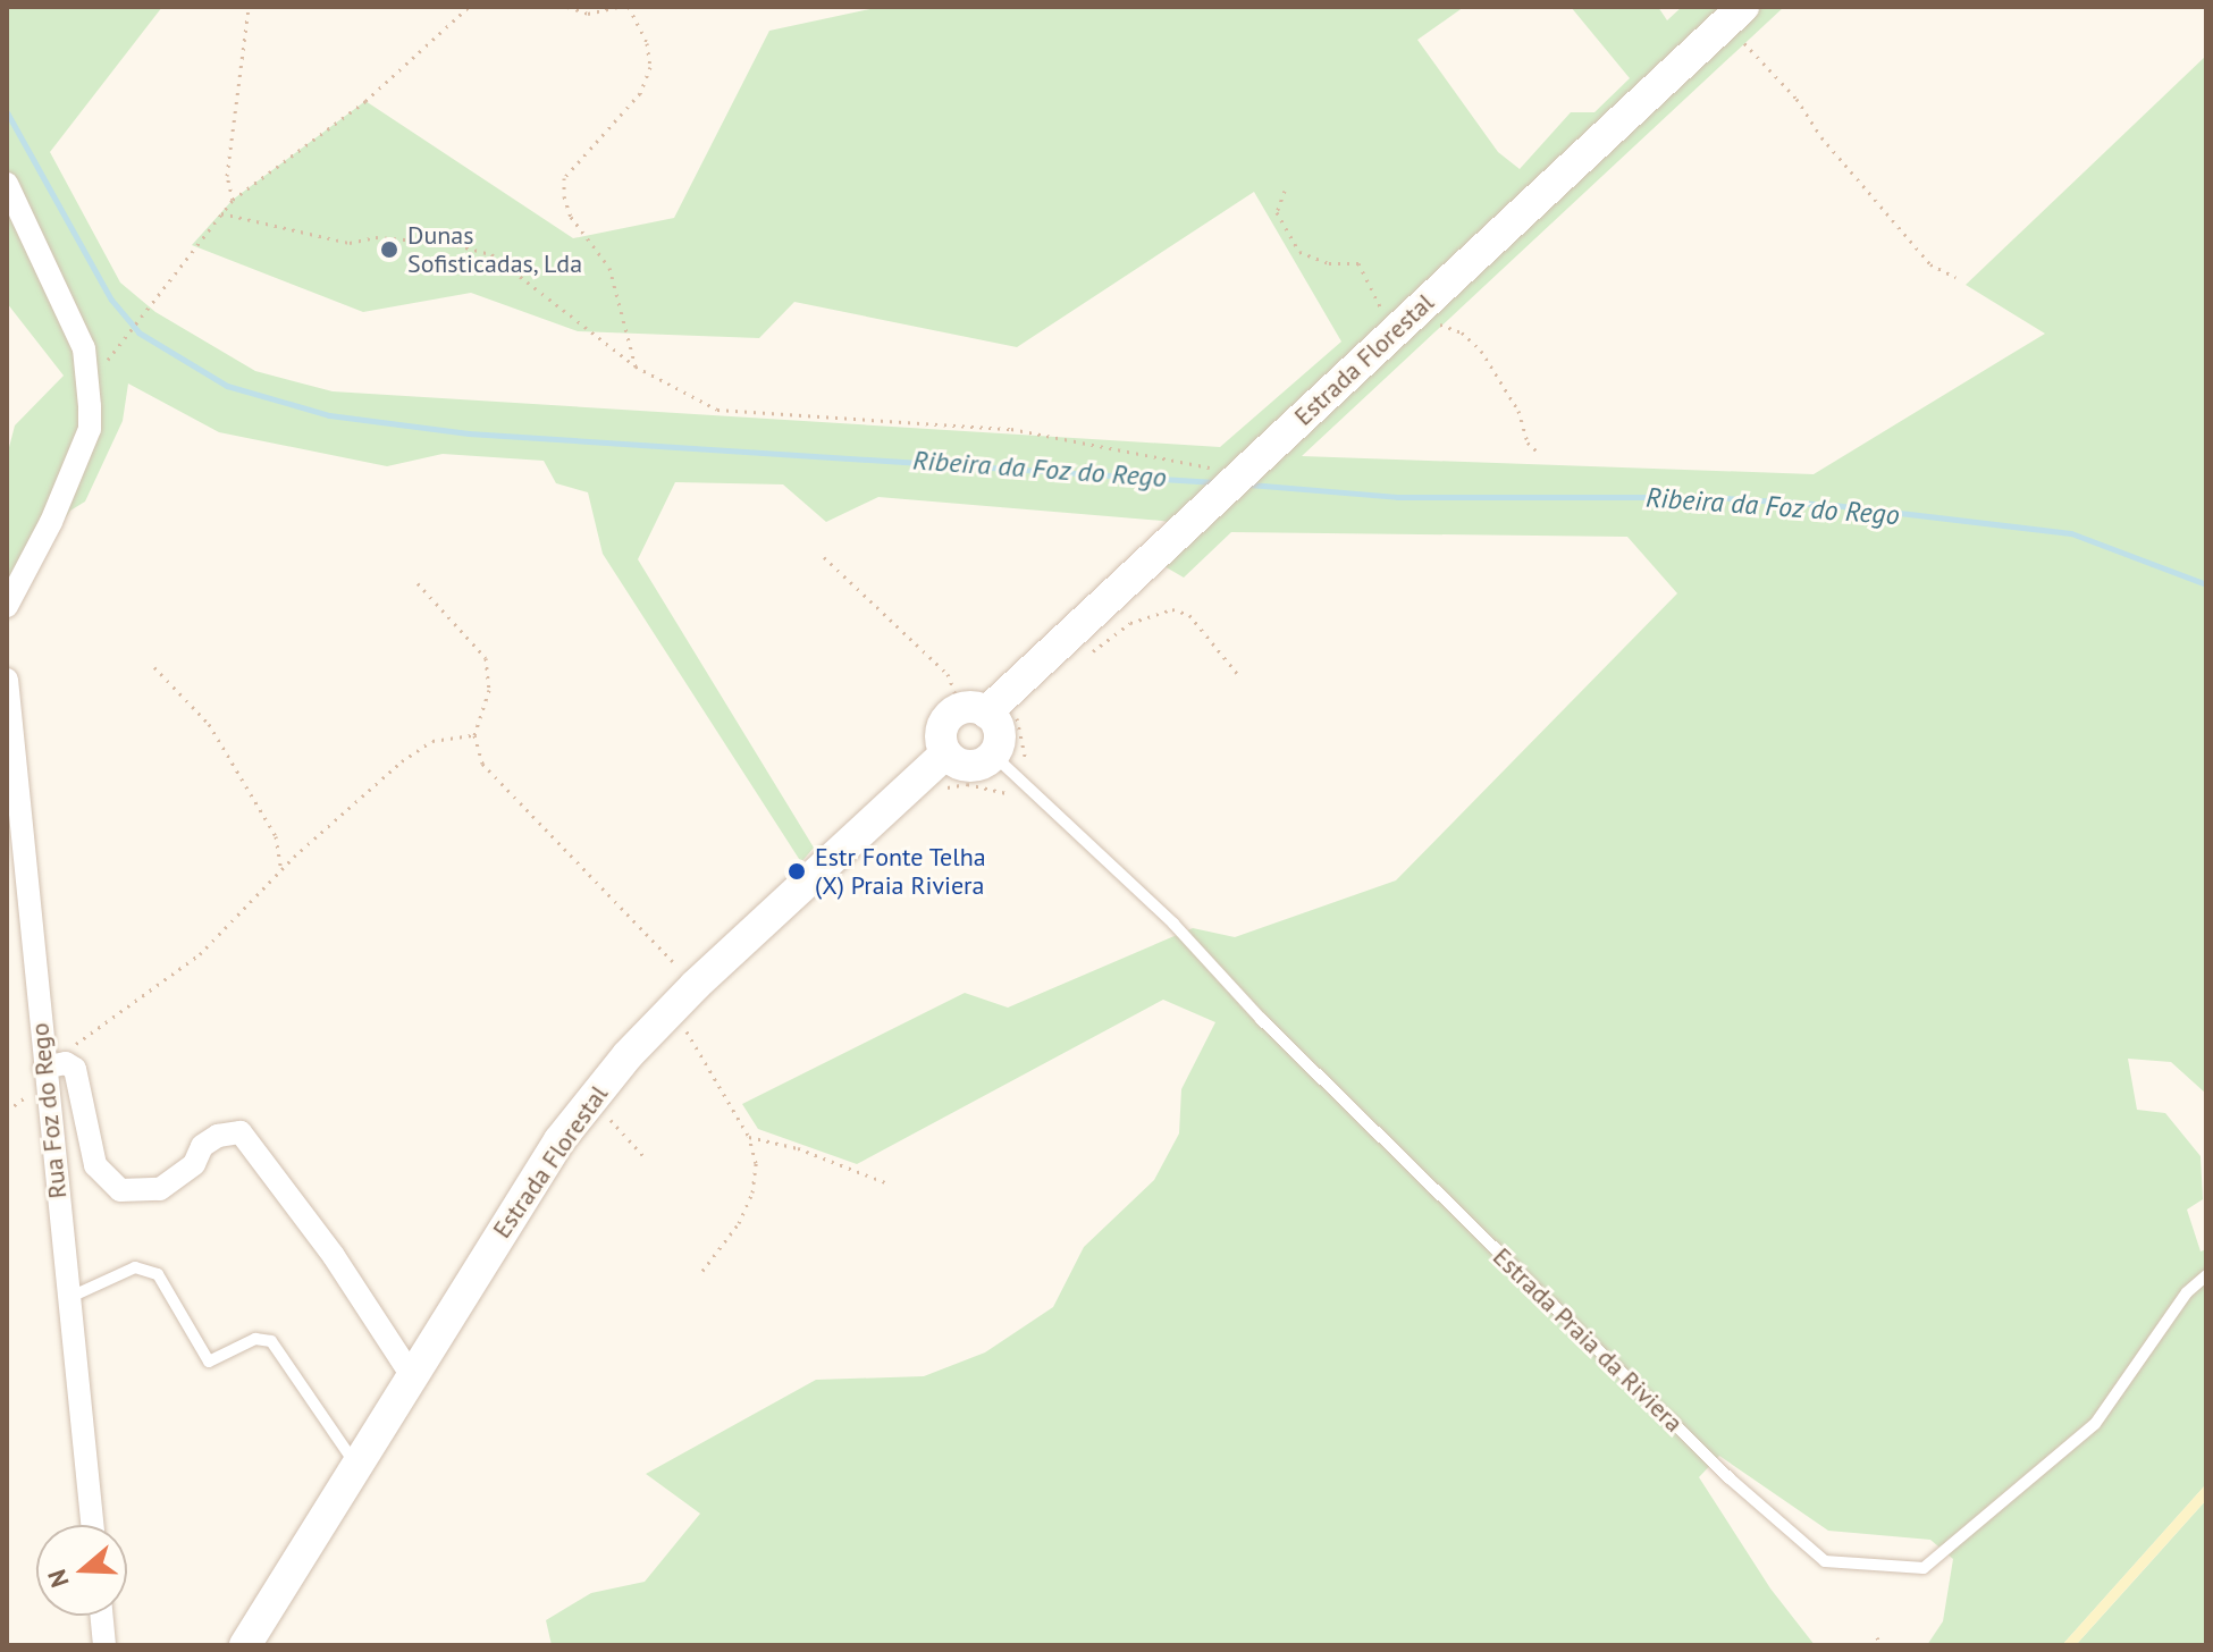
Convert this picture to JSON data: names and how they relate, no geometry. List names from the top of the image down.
{
  "streets": {
    "main road": ["Estrada Florestal"],
    "street": ["Rua Foz do Rego"],
    "lane": ["Estrada Praia da Riviera"]
  },
  "crossings": [
    ["Estrada Florestal", "Estrada Praia da Riviera"]
  ],
  "water": ["Ribeira da Foz do Rego"],
  "places": ["Dunas Sofisticadas, Lda", "Estr Fonte Telha (X) Praia Riviera"],
  "north": "left"
}
